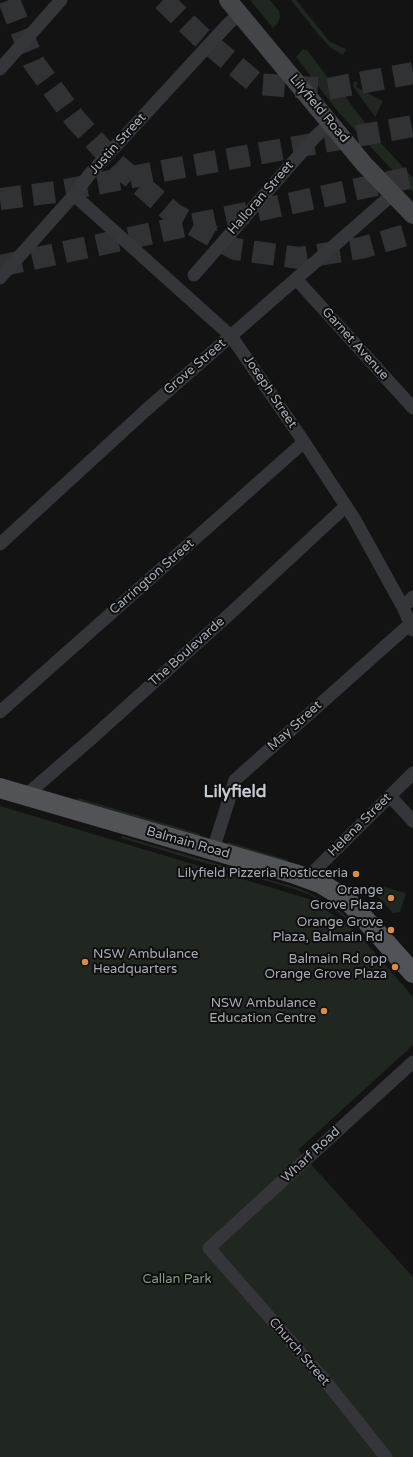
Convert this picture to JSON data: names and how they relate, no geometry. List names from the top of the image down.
{
  "streets": {
    "main road": ["Lilyfield Road", "Balmain Road"],
    "street": [
      "Justin Street",
      "Halloran Street",
      "Garnet Avenue",
      "Grove Street",
      "Joseph Street",
      "Carrington Street",
      "The Boulevarde",
      "May Street",
      "Helena Street",
      "Wharf Road",
      "Church Street"
    ]
  },
  "crossings": [
    ["Lilyfield Road", "Justin Street"],
    ["Lilyfield Road", "Halloran Street"],
    ["Lilyfield Road", "Grove Street"],
    ["Justin Street", "Joseph Street"],
    ["Garnet Avenue", "Grove Street"],
    ["Grove Street", "Joseph Street"],
    ["Joseph Street", "Carrington Street"],
    ["Joseph Street", "The Boulevarde"],
    ["Joseph Street", "May Street"],
    ["The Boulevarde", "Balmain Road"],
    ["May Street", "Balmain Road"],
    ["Helena Street", "Balmain Road"],
    ["Wharf Road", "Church Street"]
  ],
  "districts": ["Lilyfield"],
  "parks": ["Callan Park"],
  "places": [
    "Lilyfield Pizzeria Rosticceria",
    "Orange Grove Plaza",
    "Orange Grove Plaza, Balmain Rd",
    "NSW Ambulance Headquarters",
    "Balmain Rd opp Orange Grove Plaza",
    "NSW Ambulance Education Centre"
  ]
}
